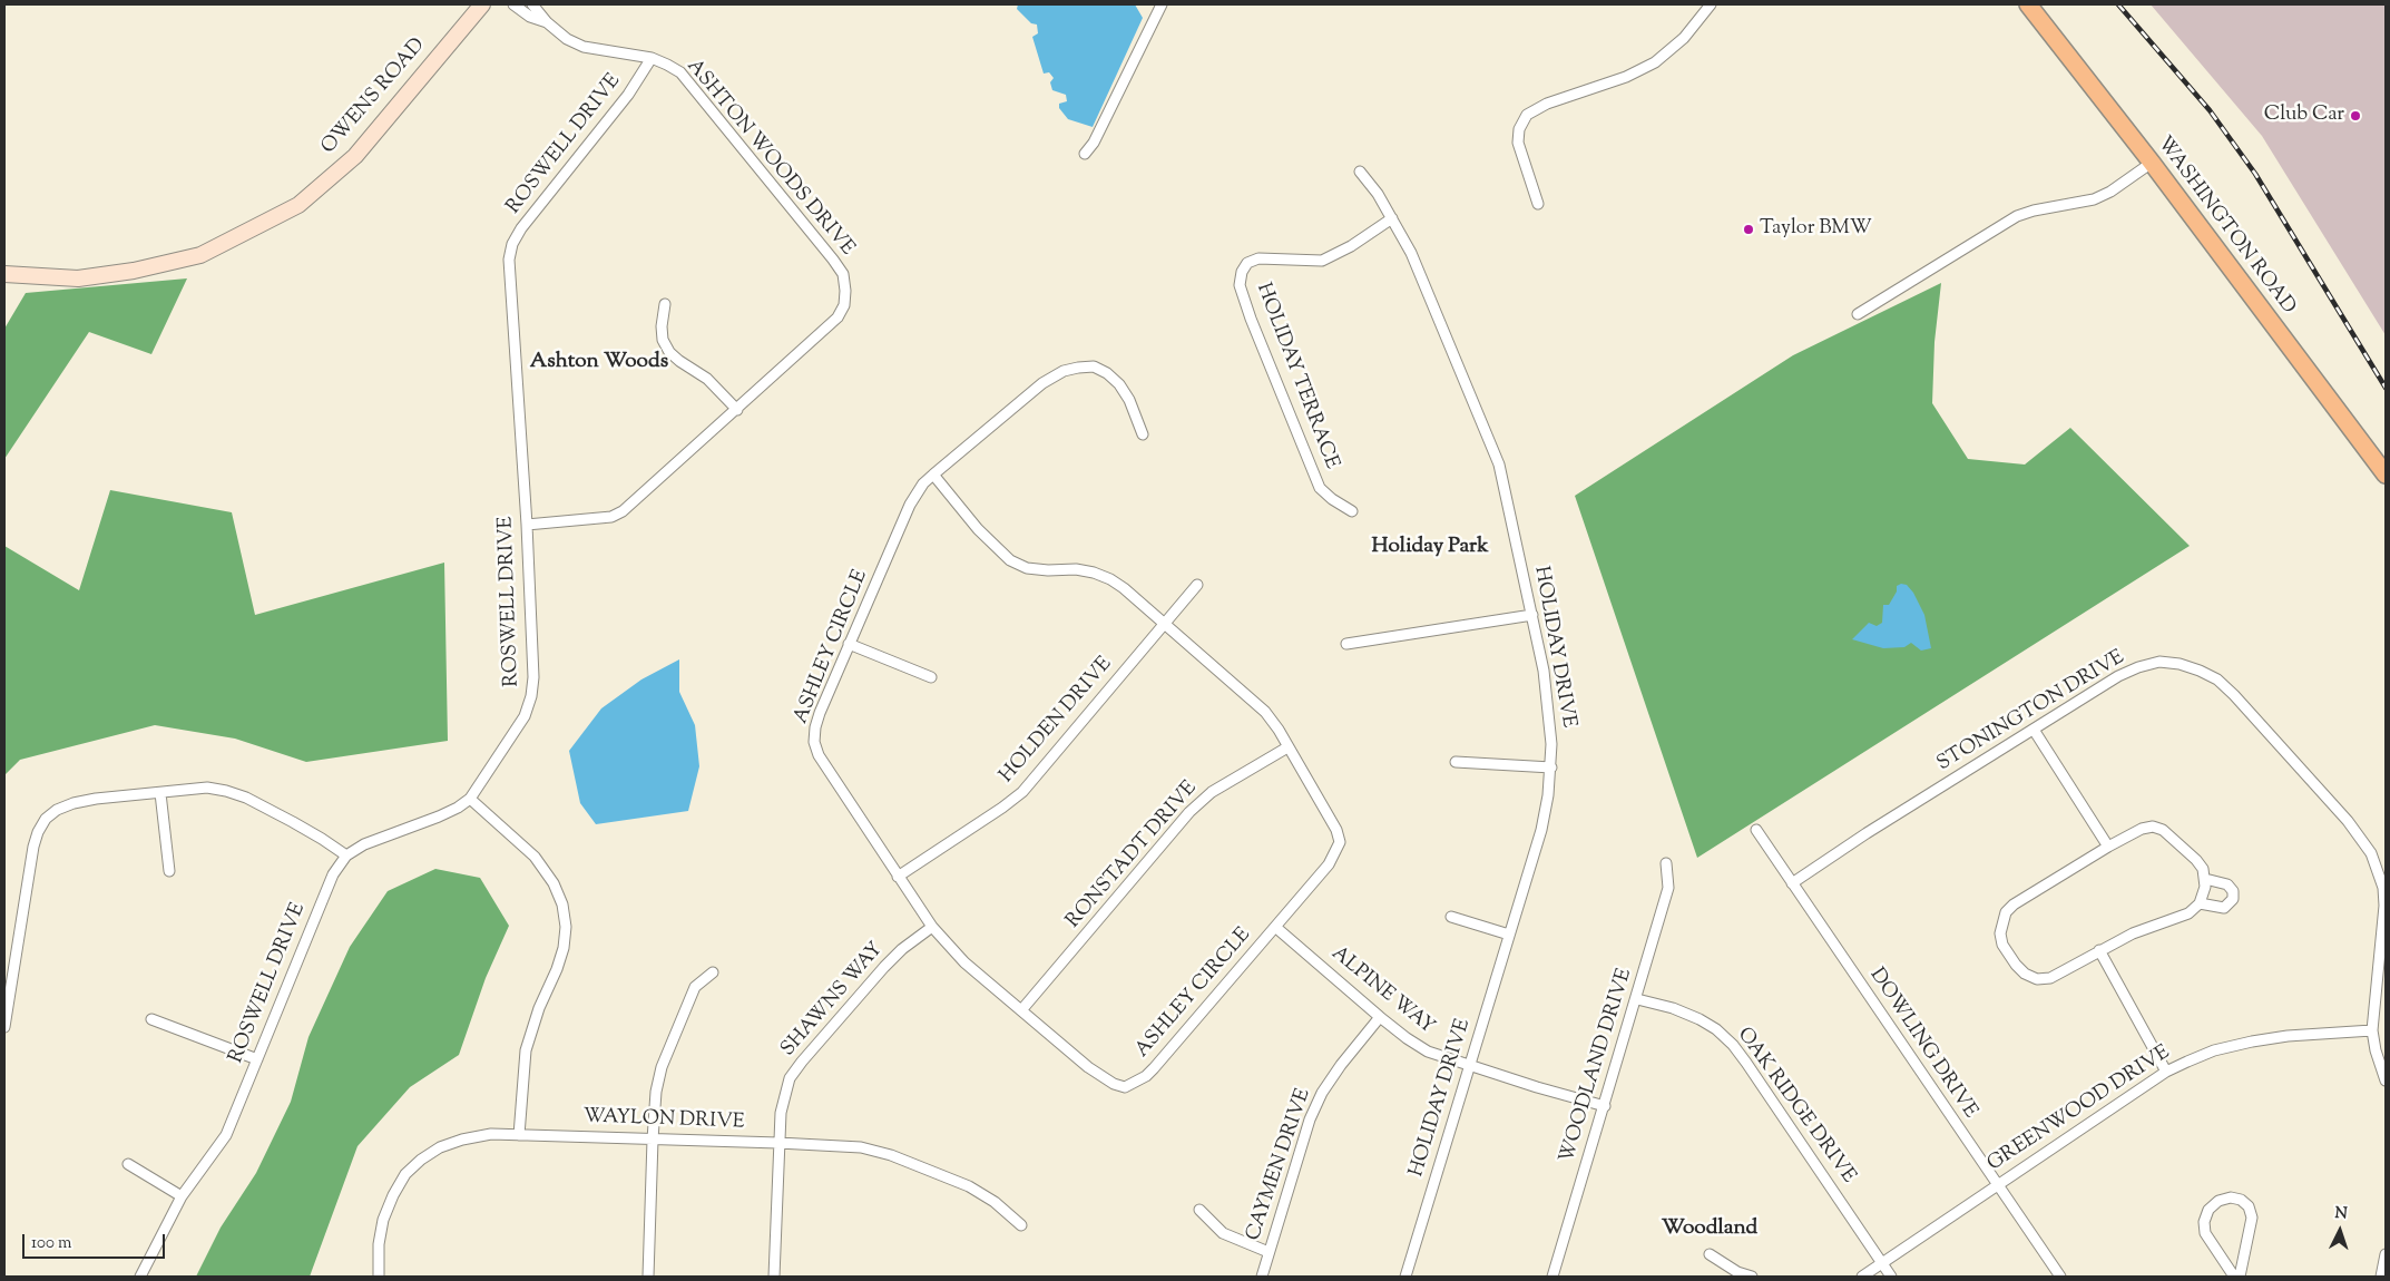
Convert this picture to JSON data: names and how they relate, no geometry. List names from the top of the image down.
{
  "streets": {
    "main road": ["WASHINGTON ROAD"],
    "street": [
      "OWENS ROAD",
      "ROSWELL DRIVE",
      "ASHTON WOODS DRIVE",
      "HOLIDAY TERRACE",
      "ASHLEY CIRCLE",
      "HOLIDAY DRIVE",
      "STONINGTON DRIVE",
      "HOLDEN DRIVE",
      "RONSTADT DRIVE",
      "ALPINE WAY",
      "SHAWNS WAY",
      "DOWLING DRIVE",
      "WOODLAND DRIVE",
      "OAK RIDGE DRIVE",
      "GREENWOOD DRIVE",
      "WAYLON DRIVE",
      "CAYMEN DRIVE"
    ]
  },
  "crossings": [
    ["ROSWELL DRIVE", "ASHTON WOODS DRIVE"],
    ["HOLIDAY TERRACE", "HOLIDAY DRIVE"],
    ["ASHLEY CIRCLE", "HOLDEN DRIVE"],
    ["ASHLEY CIRCLE", "RONSTADT DRIVE"],
    ["ASHLEY CIRCLE", "ALPINE WAY"],
    ["ASHLEY CIRCLE", "SHAWNS WAY"],
    ["HOLIDAY DRIVE", "ALPINE WAY"],
    ["STONINGTON DRIVE", "DOWLING DRIVE"],
    ["STONINGTON DRIVE", "GREENWOOD DRIVE"],
    ["ALPINE WAY", "WOODLAND DRIVE"],
    ["ALPINE WAY", "CAYMEN DRIVE"],
    ["SHAWNS WAY", "WAYLON DRIVE"],
    ["DOWLING DRIVE", "GREENWOOD DRIVE"],
    ["WOODLAND DRIVE", "OAK RIDGE DRIVE"],
    ["OAK RIDGE DRIVE", "GREENWOOD DRIVE"]
  ],
  "districts": ["Ashton Woods", "Holiday Park", "Woodland"],
  "places": ["Club Car", "Taylor BMW"],
  "scale_bar": "100 m",
  "north": "top"
}
